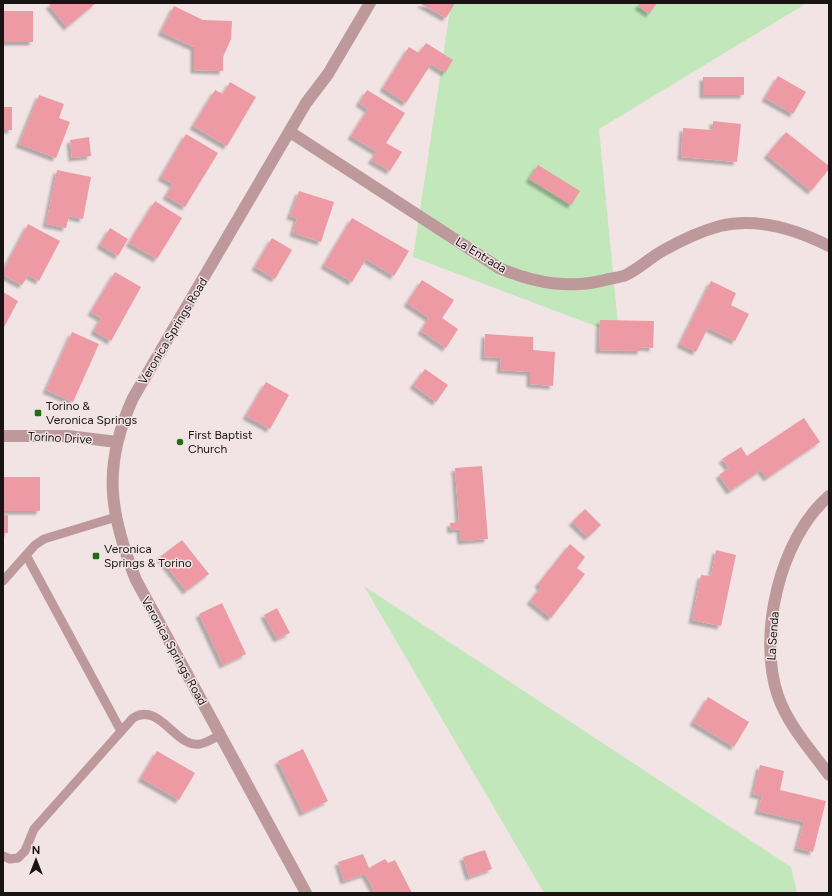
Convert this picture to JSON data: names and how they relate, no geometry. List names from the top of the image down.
{
  "streets": {
    "street": [
      "La Entrada",
      "Veronica Springs Road",
      "Torino Drive",
      "La Senda"
    ]
  },
  "crossings": [
    ["La Entrada", "Veronica Springs Road"],
    ["Veronica Springs Road", "Torino Drive"]
  ],
  "places": {
    "transit": ["Torino & Veronica Springs", "Veronica Springs & Torino"],
    "other": ["First Baptist Church"]
  },
  "north": "top"
}
